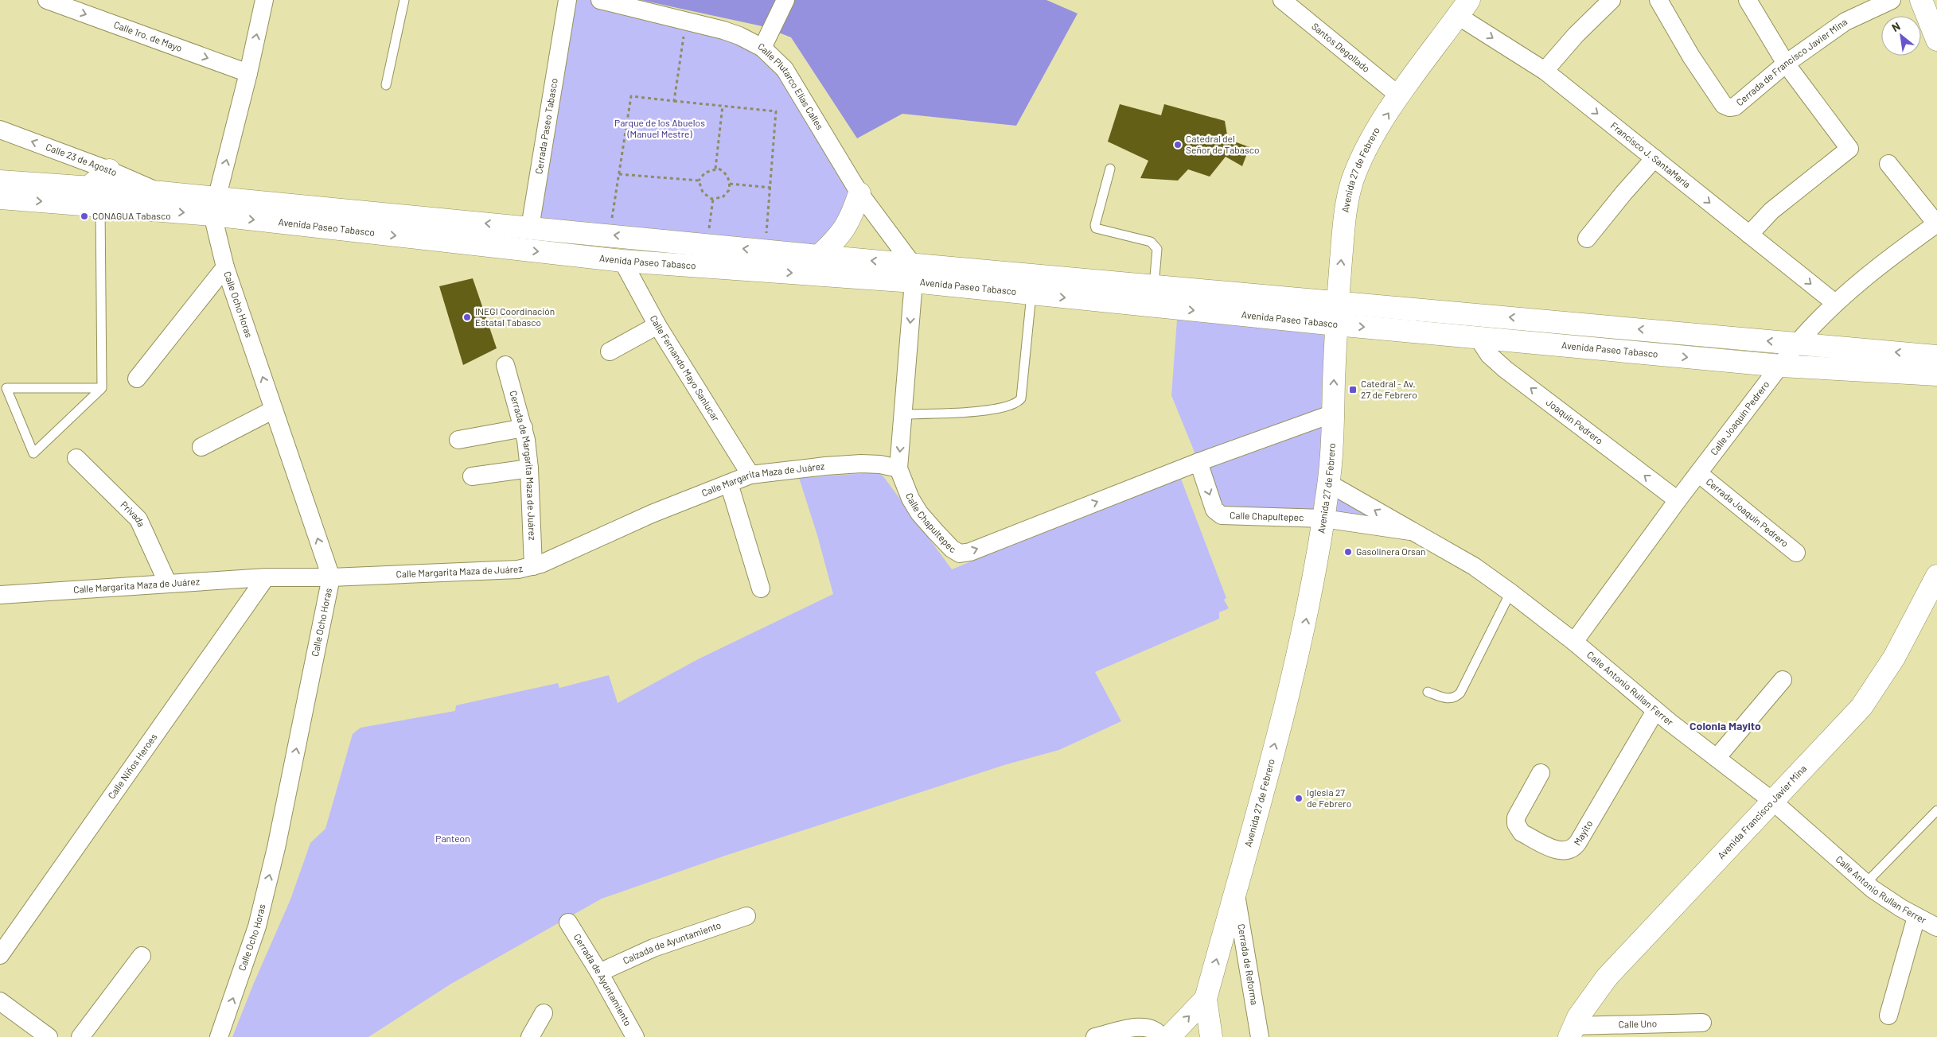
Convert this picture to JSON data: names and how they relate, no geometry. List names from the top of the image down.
{
  "streets": {
    "main road": ["Avenida 27 de Febrero", "Avenida Paseo Tabasco", "Avenida Francisco Javier Mina"],
    "street": [
      "Calle 1ro. de Mayo",
      "Santos Degollado",
      "Cerrada de Francisco Javier Mina",
      "Calle Plutarco Elías Calles",
      "Cerrada Paseo Tabasco",
      "Francisco J. SantaMaría",
      "Calle 23 de Agosto",
      "Calle Ocho Horas",
      "Calle Fernando Mayo Sanlucar",
      "Calle Joaquín Pedrero",
      "Joaquín Pedrero",
      "Cerrada de Margarita Maza de Juárez",
      "Calle Margarita Maza de Juárez",
      "Cerrada Joaquín Pedrero",
      "Privada",
      "Calle Chapultepec",
      "Calle Antonio Rullan Ferrer",
      "Calle Niños Heroes",
      "Mayito",
      "Calzada de Ayuntamiento",
      "Cerrada de Reforma",
      "Cerrada de Ayuntamiento",
      "Calle Uno"
    ]
  },
  "crossings": [
    ["Calle 1ro. de Mayo", "Calle Ocho Horas"],
    ["Santos Degollado", "Avenida 27 de Febrero"],
    ["Calle Plutarco Elías Calles", "Avenida Paseo Tabasco"],
    ["Calle Plutarco Elías Calles", "Calle Chapultepec"],
    ["Cerrada Paseo Tabasco", "Avenida Paseo Tabasco"],
    ["Francisco J. SantaMaría", "Avenida 27 de Febrero"],
    ["Francisco J. SantaMaría", "Calle Joaquín Pedrero"],
    ["Calle 23 de Agosto", "Avenida Paseo Tabasco"],
    ["Avenida 27 de Febrero", "Avenida Paseo Tabasco"],
    ["Avenida 27 de Febrero", "Calle Chapultepec"],
    ["Avenida 27 de Febrero", "Calle Antonio Rullan Ferrer"],
    ["Avenida 27 de Febrero", "Cerrada de Reforma"],
    ["Avenida Paseo Tabasco", "Calle Ocho Horas"],
    ["Avenida Paseo Tabasco", "Calle Fernando Mayo Sanlucar"],
    ["Avenida Paseo Tabasco", "Calle Joaquín Pedrero"],
    ["Avenida Paseo Tabasco", "Joaquín Pedrero"],
    ["Avenida Paseo Tabasco", "Calle Chapultepec"],
    ["Calle Ocho Horas", "Calle Margarita Maza de Juárez"],
    ["Calle Fernando Mayo Sanlucar", "Calle Margarita Maza de Juárez"],
    ["Calle Joaquín Pedrero", "Joaquín Pedrero"],
    ["Calle Joaquín Pedrero", "Cerrada Joaquín Pedrero"],
    ["Calle Joaquín Pedrero", "Calle Antonio Rullan Ferrer"],
    ["Cerrada de Margarita Maza de Juárez", "Calle Margarita Maza de Juárez"],
    ["Calle Margarita Maza de Juárez", "Privada"],
    ["Calle Margarita Maza de Juárez", "Calle Chapultepec"],
    ["Calle Margarita Maza de Juárez", "Calle Niños Heroes"],
    ["Calle Chapultepec", "Calle Antonio Rullan Ferrer"],
    ["Calle Antonio Rullan Ferrer", "Avenida Francisco Javier Mina"],
    ["Calle Antonio Rullan Ferrer", "Mayito"],
    ["Avenida Francisco Javier Mina", "Calle Uno"],
    ["Calzada de Ayuntamiento", "Cerrada de Ayuntamiento"]
  ],
  "one_way": [
    "Calle 1ro. de Mayo",
    "Francisco J. SantaMaría",
    "Calle 23 de Agosto",
    "Avenida 27 de Febrero",
    "Calle Ocho Horas",
    "Joaquín Pedrero"
  ],
  "districts": ["Colonia Mayito"],
  "parks": ["Parque de los Abuelos (Manuel Mestre)", "Panteon"],
  "places": {
    "other": [
      "Catedral del Señor de Tabasco",
      "CONAGUA Tabasco",
      "INEGI Coordinación Estatal Tabasco",
      "Gasolinera Orsan",
      "Iglesia 27 de Febrero"
    ],
    "transit": ["Catedral - Av. 27 de Febrero"]
  },
  "north": "top left"
}
